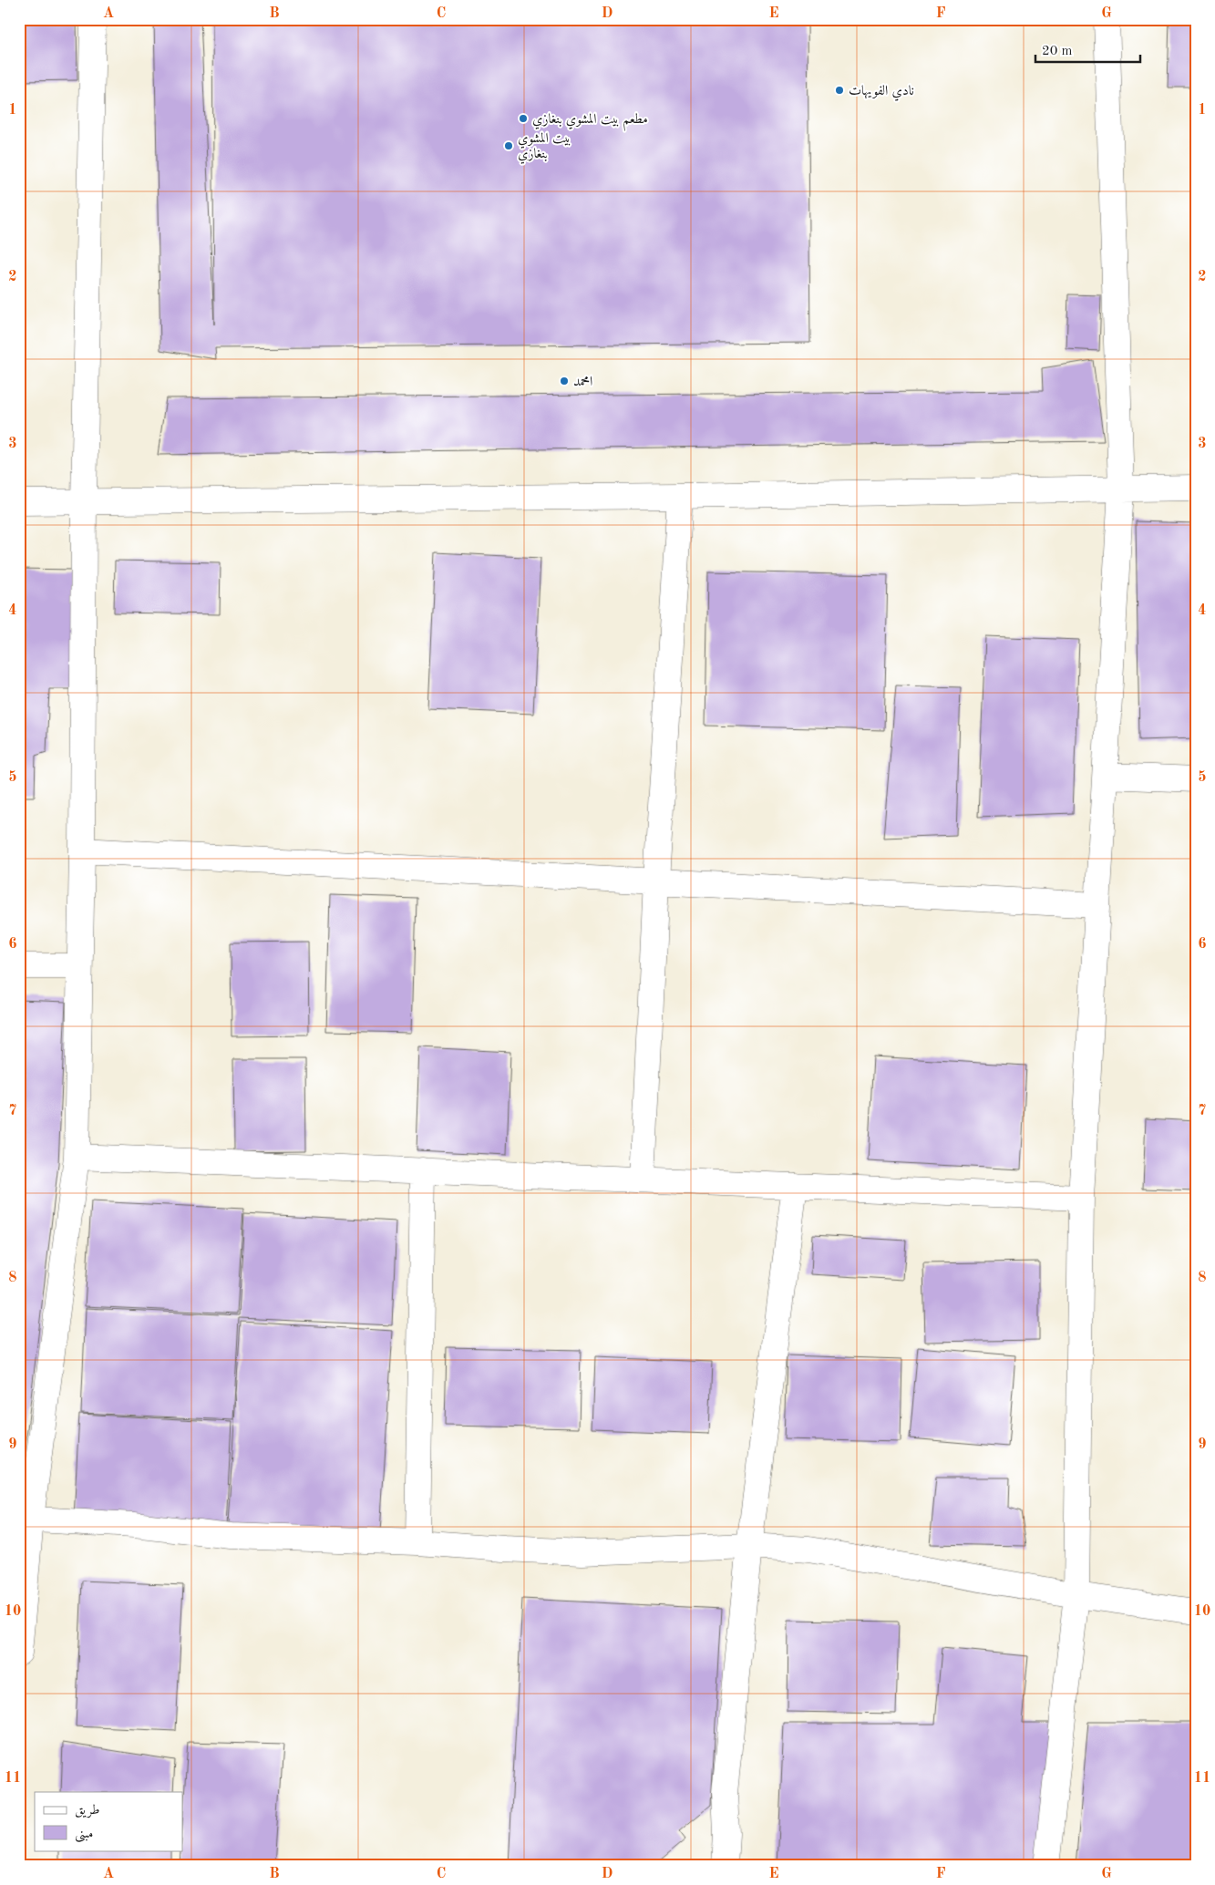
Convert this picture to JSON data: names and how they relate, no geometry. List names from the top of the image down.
{
  "places": [
    "نادي الفويهات",
    "مطعم بيت المشوي بنغازي",
    "بيت المشوي بنغازي",
    "امحمد"
  ],
  "legend": ["طريق", "مبنى"],
  "scale_bar": "20 m",
  "grid": {
    "columns": [
      "A",
      "B",
      "C",
      "D",
      "E",
      "F",
      "G"
    ],
    "rows": [
      "1",
      "2",
      "3",
      "4",
      "5",
      "6",
      "7",
      "8",
      "9",
      "10",
      "11"
    ]
  }
}
